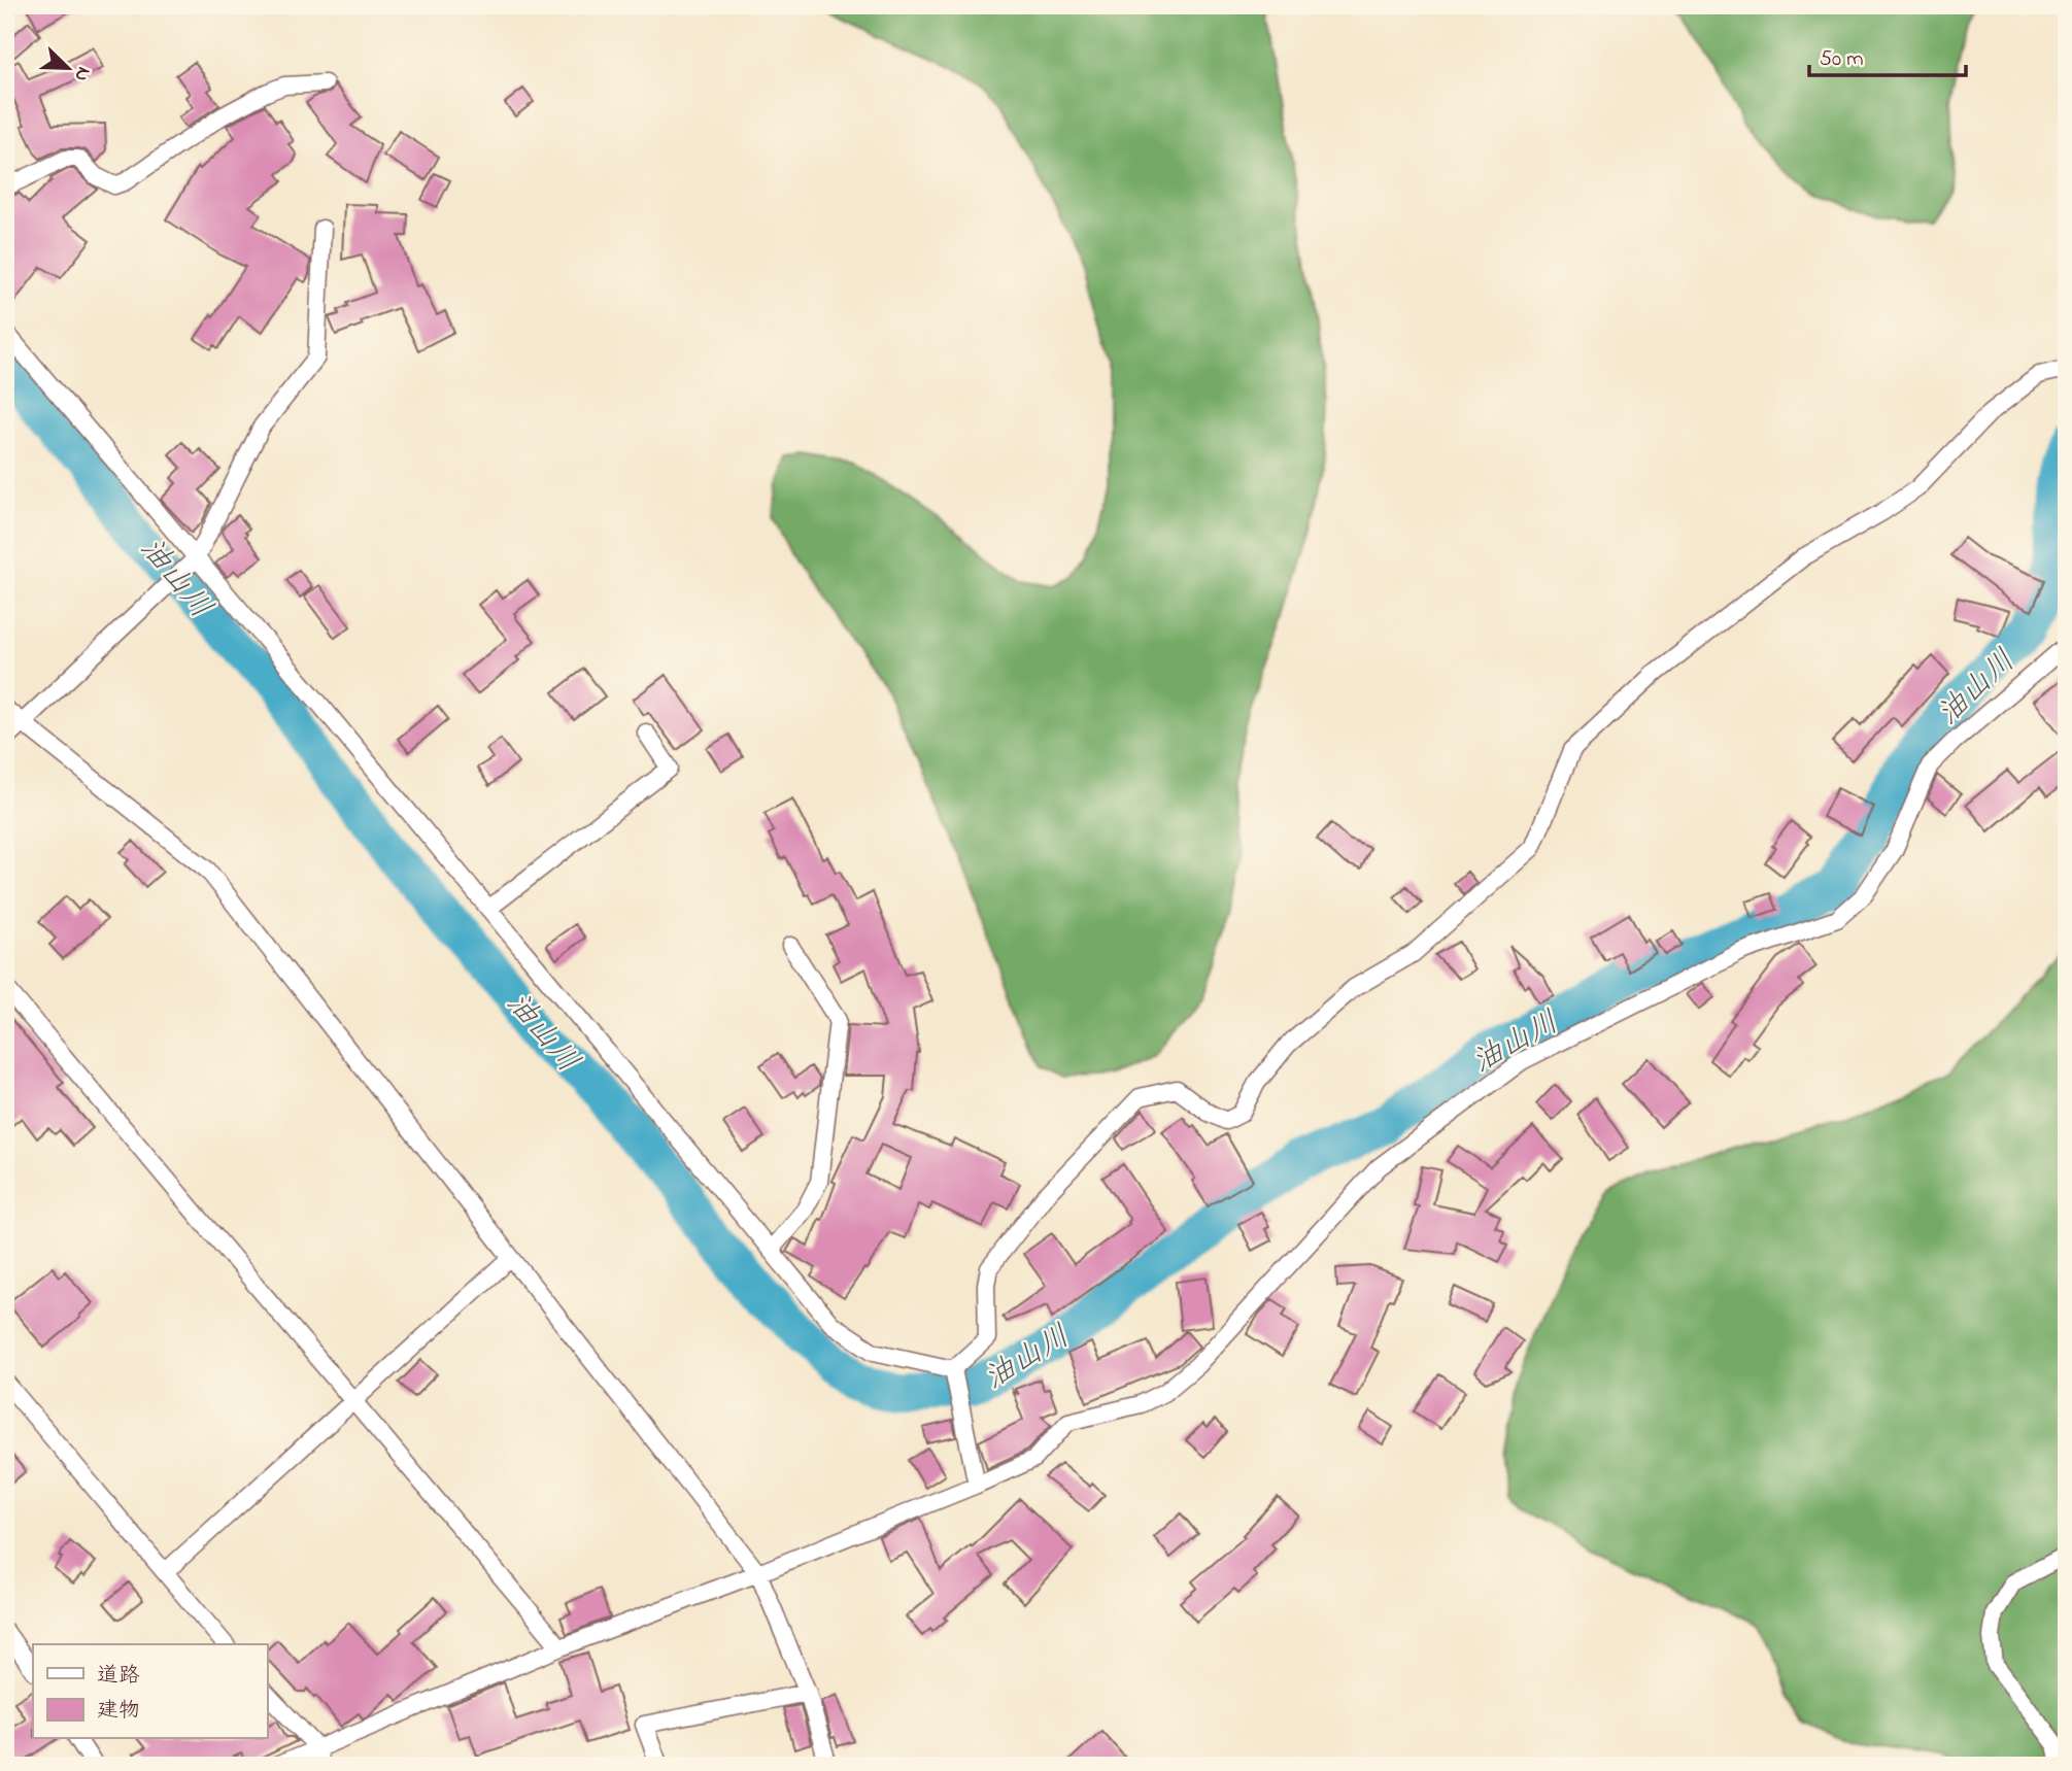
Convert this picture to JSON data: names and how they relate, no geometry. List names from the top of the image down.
{
  "water": ["油山川"],
  "legend": ["道路", "建物"],
  "scale_bar": "50 m",
  "north": "bottom right"
}
